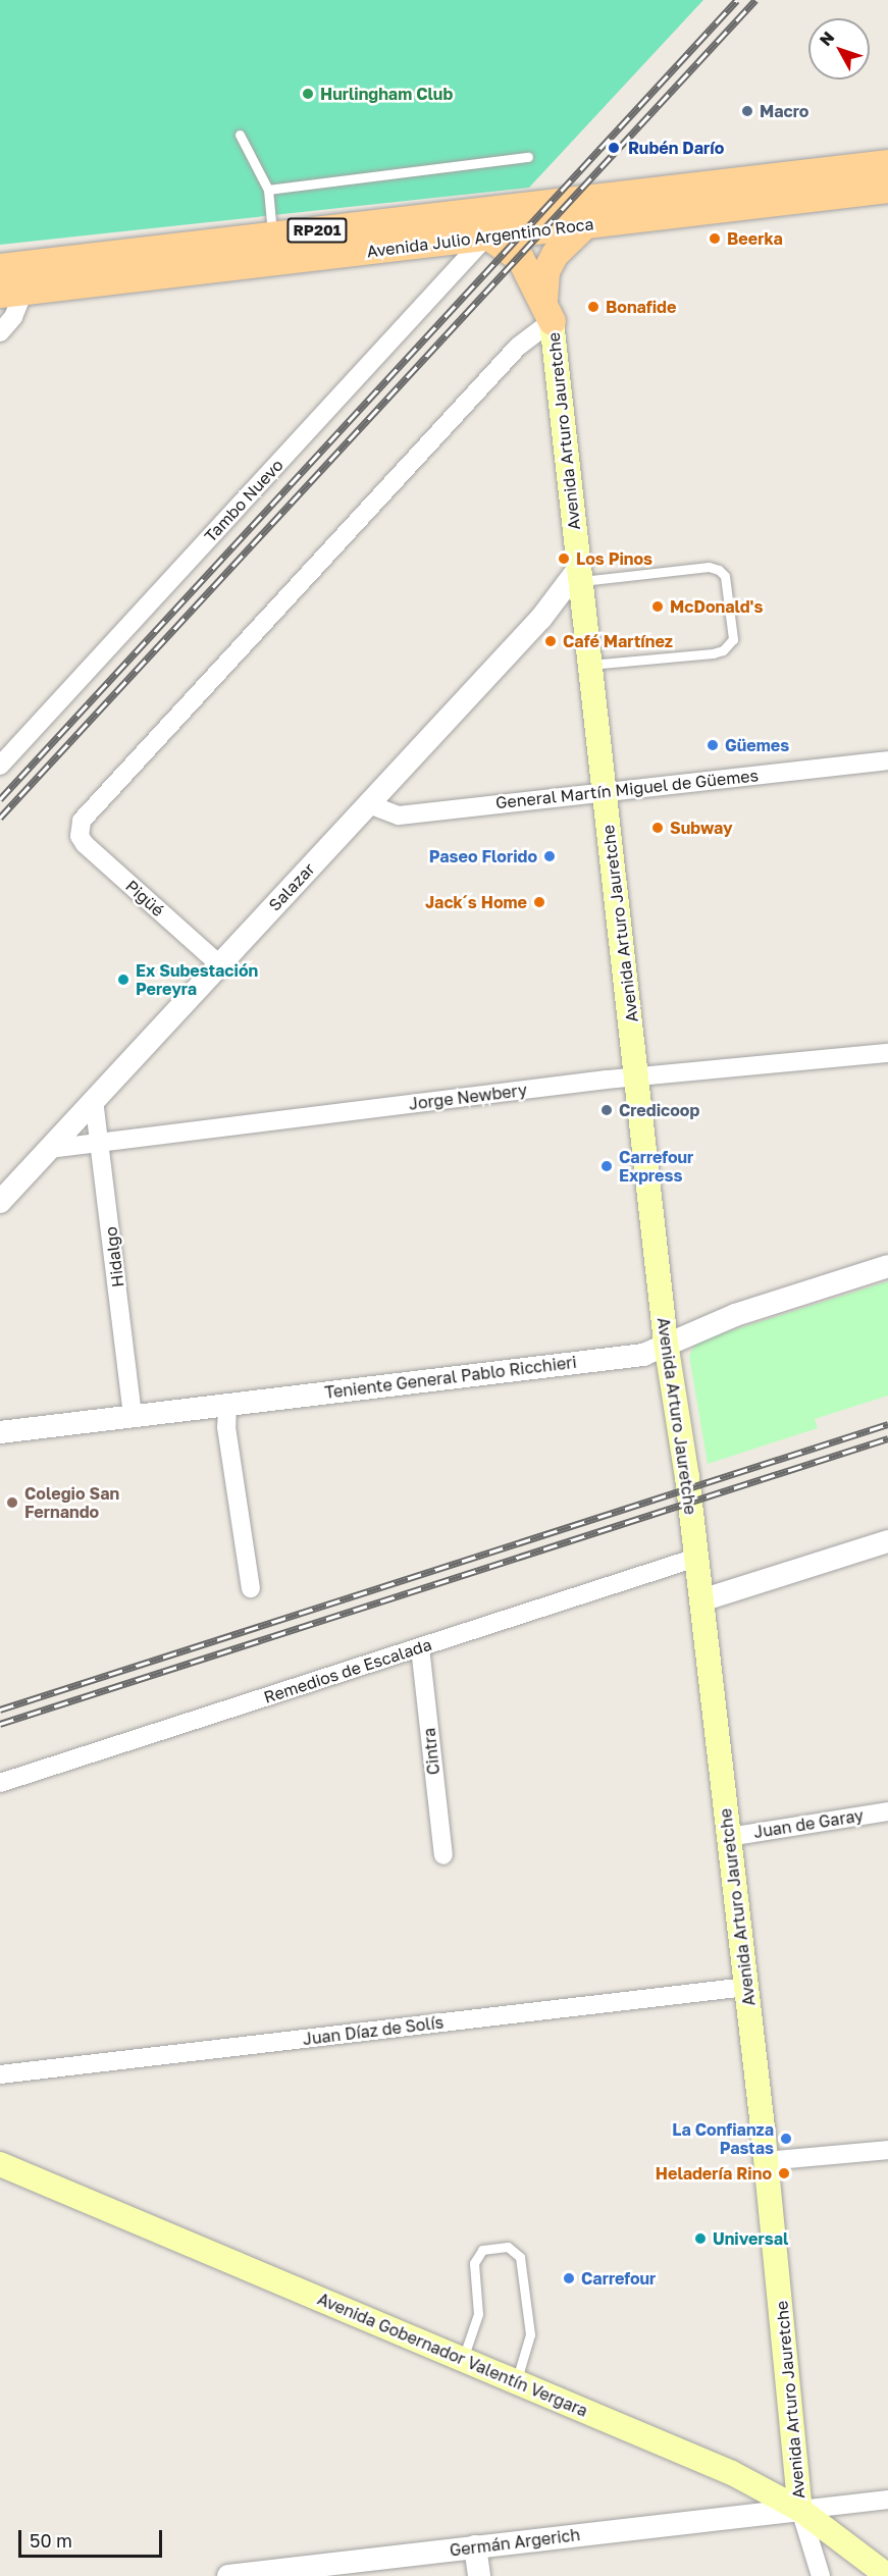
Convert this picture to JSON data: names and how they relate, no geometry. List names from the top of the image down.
{
  "streets": {
    "main road": [
      "RP201",
      "Avenida Julio Argentino Roca",
      "Avenida Arturo Jauretche",
      "Avenida Gobernador Valentín Vergara"
    ],
    "street": [
      "Tambo Nuevo",
      "General Martín Miguel de Güemes",
      "Salazar",
      "Pigüé",
      "Jorge Newbery",
      "Hidalgo",
      "Teniente General Pablo Ricchieri",
      "Remedios de Escalada",
      "Cintra",
      "Juan de Garay",
      "Juan Díaz de Solís",
      "Germán Argerich"
    ]
  },
  "crossings": [
    ["Avenida Julio Argentino Roca", "Tambo Nuevo"],
    ["Avenida Arturo Jauretche", "General Martín Miguel de Güemes"],
    ["Avenida Arturo Jauretche", "Salazar"],
    ["Avenida Arturo Jauretche", "Pigüé"],
    ["Avenida Arturo Jauretche", "Jorge Newbery"],
    ["Avenida Arturo Jauretche", "Teniente General Pablo Ricchieri"],
    ["Avenida Arturo Jauretche", "Remedios de Escalada"],
    ["Avenida Arturo Jauretche", "Juan de Garay"],
    ["Avenida Arturo Jauretche", "Juan Díaz de Solís"],
    ["Avenida Arturo Jauretche", "Avenida Gobernador Valentín Vergara"],
    ["Avenida Arturo Jauretche", "Germán Argerich"],
    ["General Martín Miguel de Güemes", "Salazar"],
    ["Salazar", "Pigüé"],
    ["Salazar", "Jorge Newbery"],
    ["Salazar", "Hidalgo"],
    ["Jorge Newbery", "Hidalgo"],
    ["Hidalgo", "Teniente General Pablo Ricchieri"],
    ["Remedios de Escalada", "Cintra"],
    ["Avenida Gobernador Valentín Vergara", "Germán Argerich"]
  ],
  "places": [
    "Hurlingham Club",
    "Macro",
    "Rubén Darío",
    "Beerka",
    "Bonafide",
    "Los Pinos",
    "McDonald's",
    "Café Martínez",
    "Güemes",
    "Subway",
    "Paseo Florido",
    "Jack´s Home",
    "Ex Subestación Pereyra",
    "Credicoop",
    "Carrefour Express",
    "Colegio San Fernando",
    "La Confianza Pastas",
    "Heladería Rino",
    "Universal",
    "Carrefour"
  ],
  "scale_bar": "50 m",
  "north": "top left"
}
